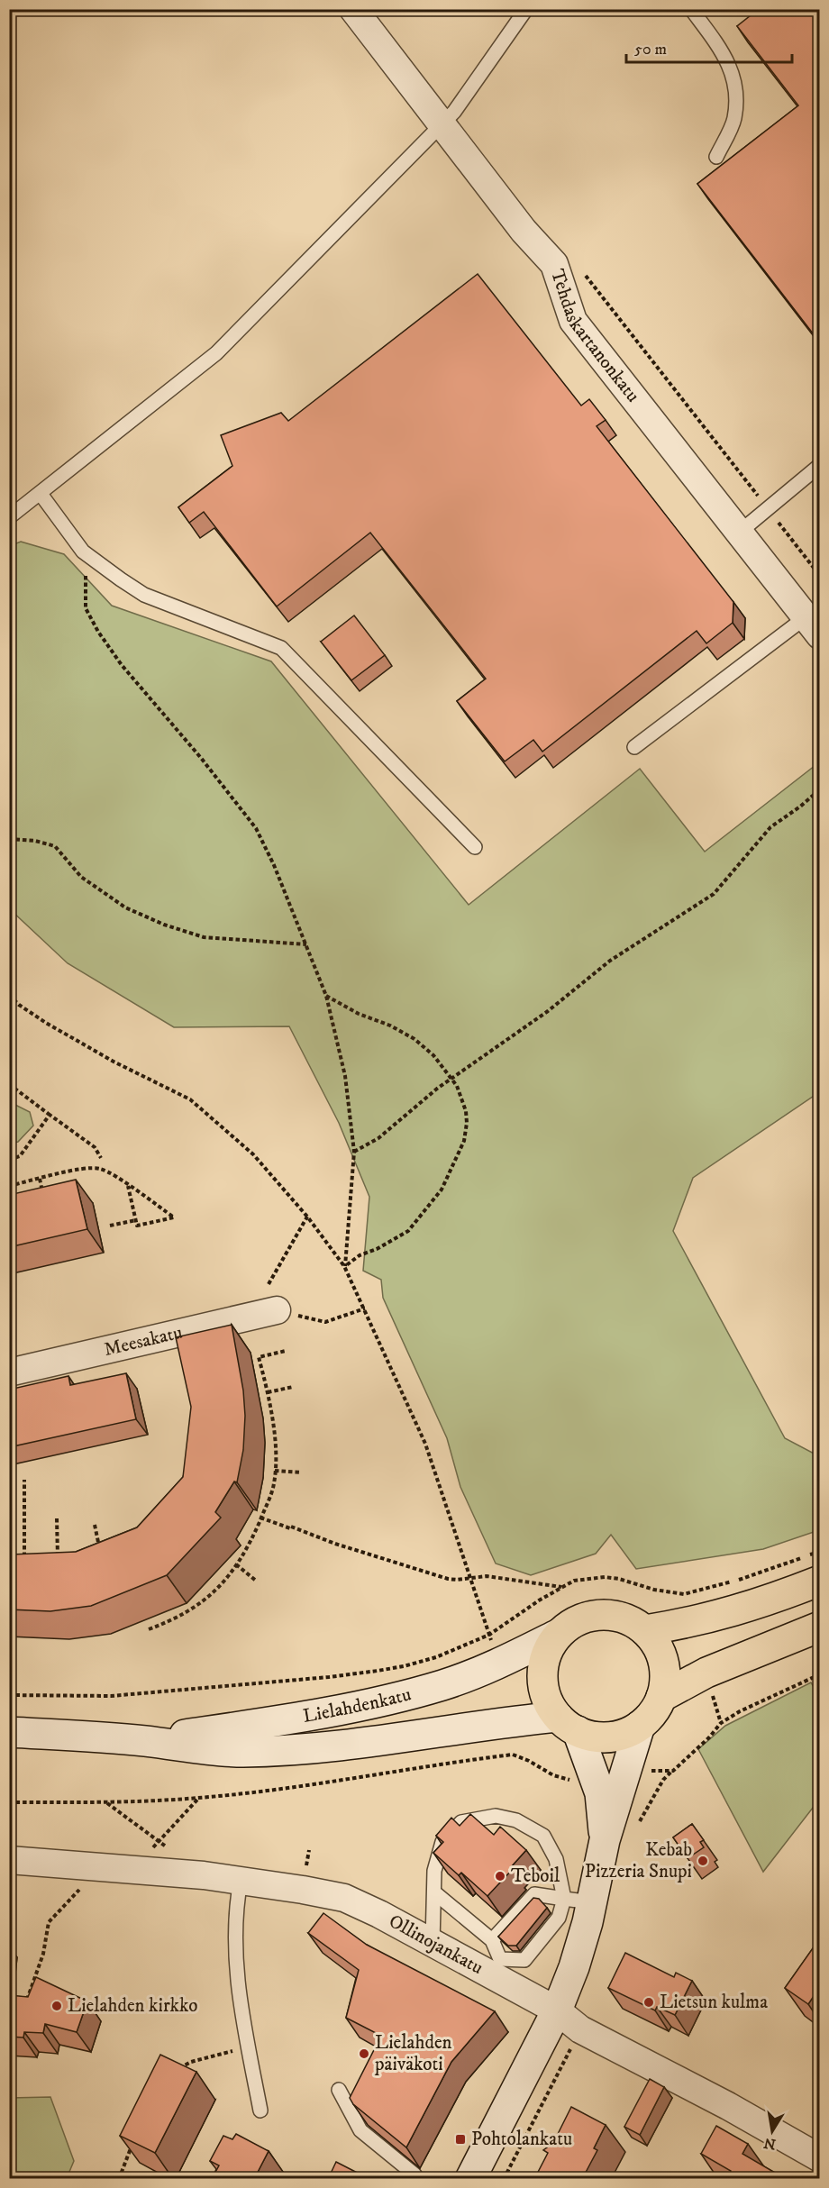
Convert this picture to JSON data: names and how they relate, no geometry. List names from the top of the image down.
{
  "streets": {
    "main road": ["Lielahdenkatu"],
    "street": ["Tehdaskartanonkatu", "Meesakatu", "Ollinojankatu"]
  },
  "places": {
    "other": [
      "Kebab Pizzeria Snupi",
      "Teboil",
      "Lietsun kulma",
      "Lielahden kirkko",
      "Lielahden päiväkoti"
    ],
    "transit": ["Pohtolankatu"]
  },
  "scale_bar": "50 m",
  "north": "bottom"
}
